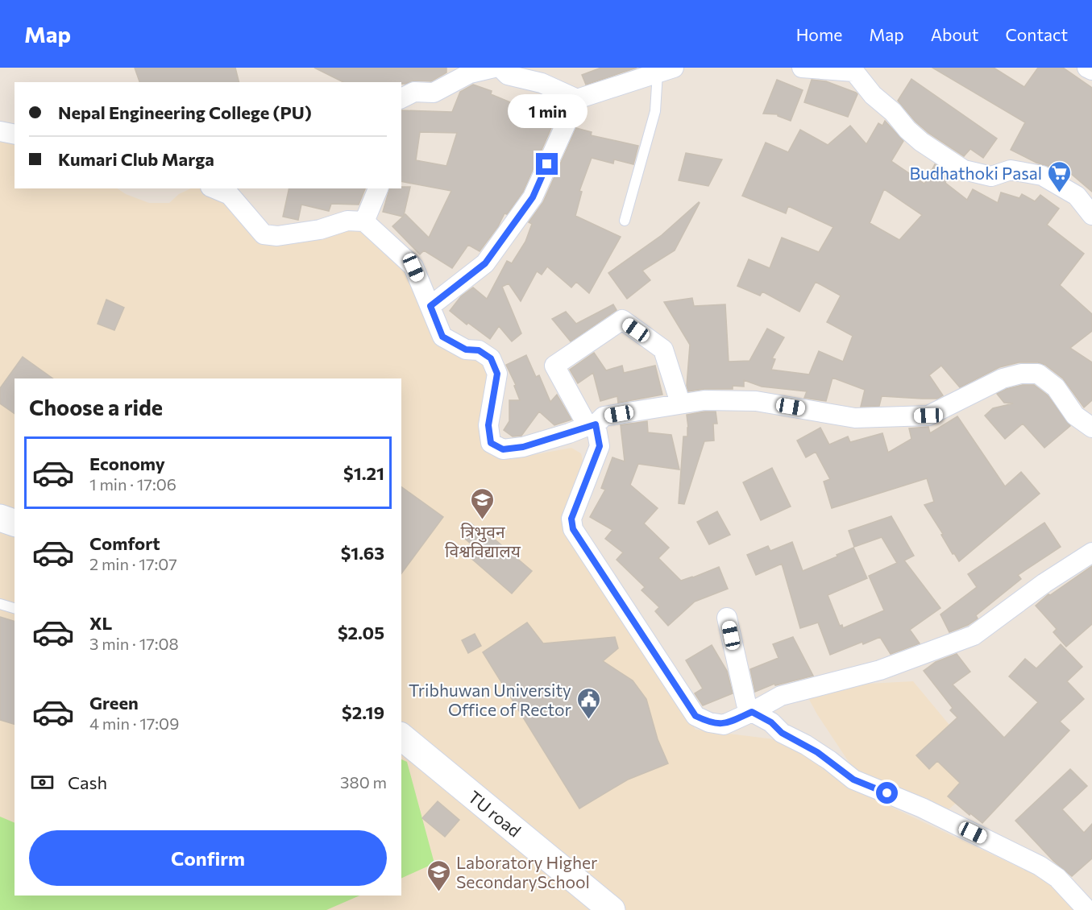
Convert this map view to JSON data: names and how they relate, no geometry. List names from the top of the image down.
{
  "streets": {
    "street": ["TU road"]
  },
  "places": {
    "supermarket": ["Budhathoki Pasal"],
    "school or university": ["त्रिभुवन विश्वविद्यालय", "Laboratory Higher SecondarySchool"],
    "public building": ["Tribhuwan University Office of Rector"]
  },
  "page": {
    "header": "Map",
    "nav": [
      "Home",
      "Map",
      "About",
      "Contact"
    ],
    "banner": ["Nepal Engineering College (PU)", "Kumari Club Marga"],
    "bubble": "1 min",
    "heading": "Choose a ride",
    "list": [
      {
        "name": "Economy",
        "note": "1 min · 17:06",
        "value": "$1.21"
      },
      {
        "name": "Comfort",
        "note": "2 min · 17:07",
        "value": "$1.63"
      },
      {
        "name": "XL",
        "note": "3 min · 17:08",
        "value": "$2.05"
      },
      {
        "name": "Green",
        "note": "4 min · 17:09",
        "value": "$2.19"
      }
    ],
    "pay": ["Cash", "380 m"],
    "buttons": "Confirm"
  }
}
